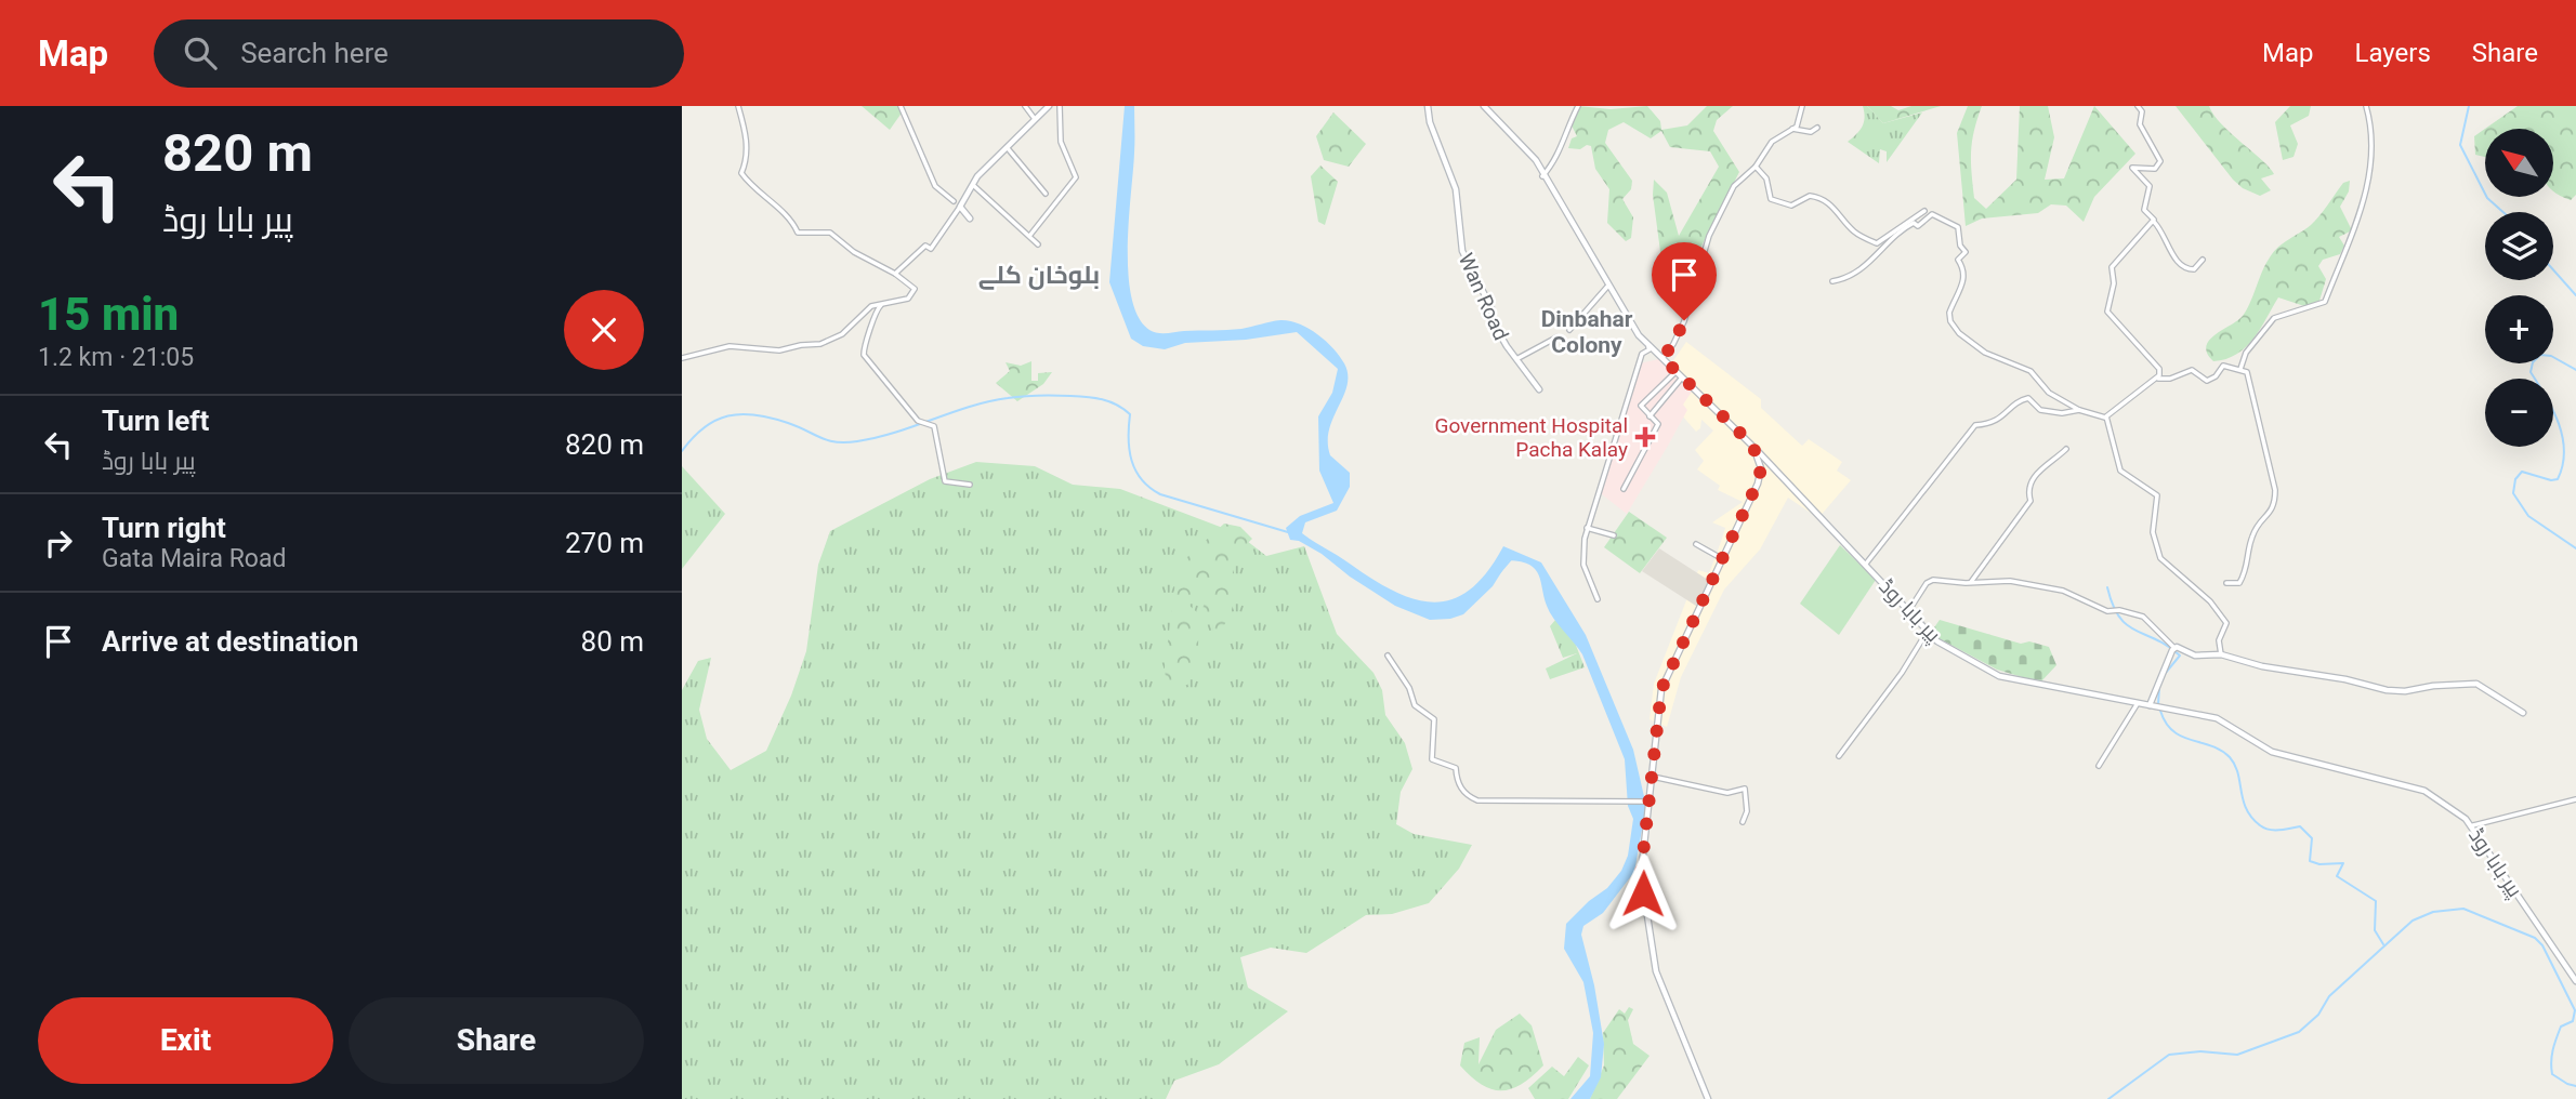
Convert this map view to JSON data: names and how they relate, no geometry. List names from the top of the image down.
{
  "streets": {
    "main road": ["Wan Road", "پیر بابا روڈ"]
  },
  "districts": ["بلوخان كلے", "Dinbahar Colony"],
  "places": {
    "health": ["Government Hospital Pacha Kalay"]
  },
  "north": "top left",
  "page": {
    "header": "Map",
    "search": "Search here",
    "nav": ["Map", "Layers", "Share"],
    "turn": ["820 m", "پیر بابا روڈ"],
    "map_buttons": ["+", "−"],
    "heading": ["15 min", "1.2 km · 21:05"],
    "list": [
      {
        "name": "Turn left",
        "note": "پیر بابا روڈ",
        "value": "820 m"
      },
      {
        "name": "Turn right",
        "note": "Gata Maira Road",
        "value": "270 m"
      },
      {
        "name": "Arrive at destination",
        "value": "80 m"
      }
    ],
    "buttons": ["Exit", "Share"]
  }
}
